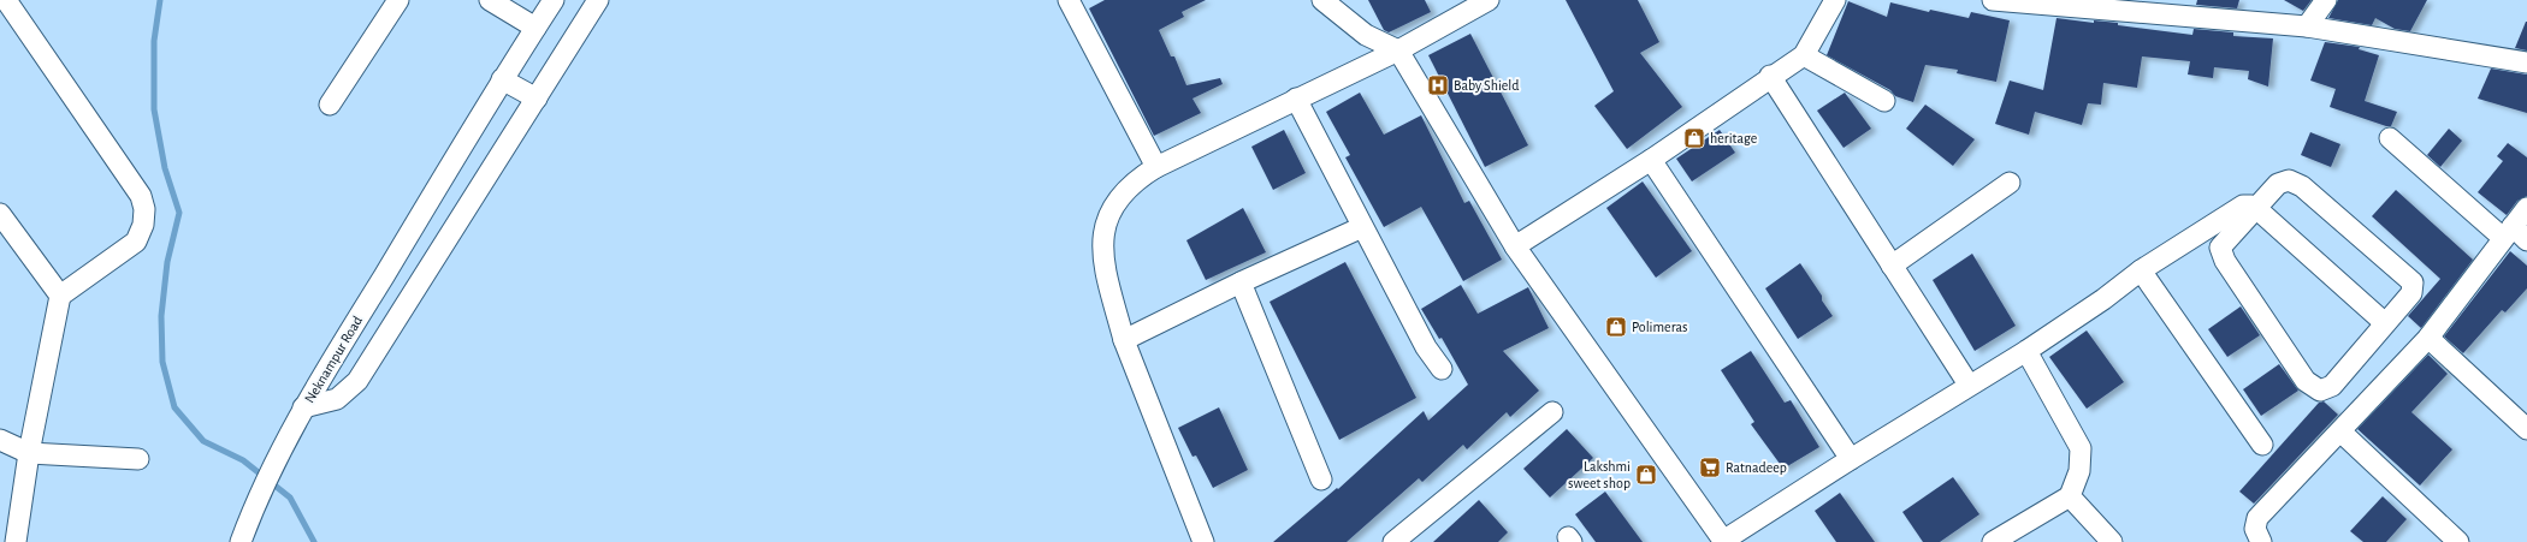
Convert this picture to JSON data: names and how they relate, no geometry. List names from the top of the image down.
{
  "streets": {
    "street": ["Neknampur Road"]
  },
  "places": {
    "hospital": ["Baby Shield"],
    "shop": ["heritage", "Polimeras", "Lakshmi sweet shop"],
    "supermarket": ["Ratnadeep"]
  }
}
